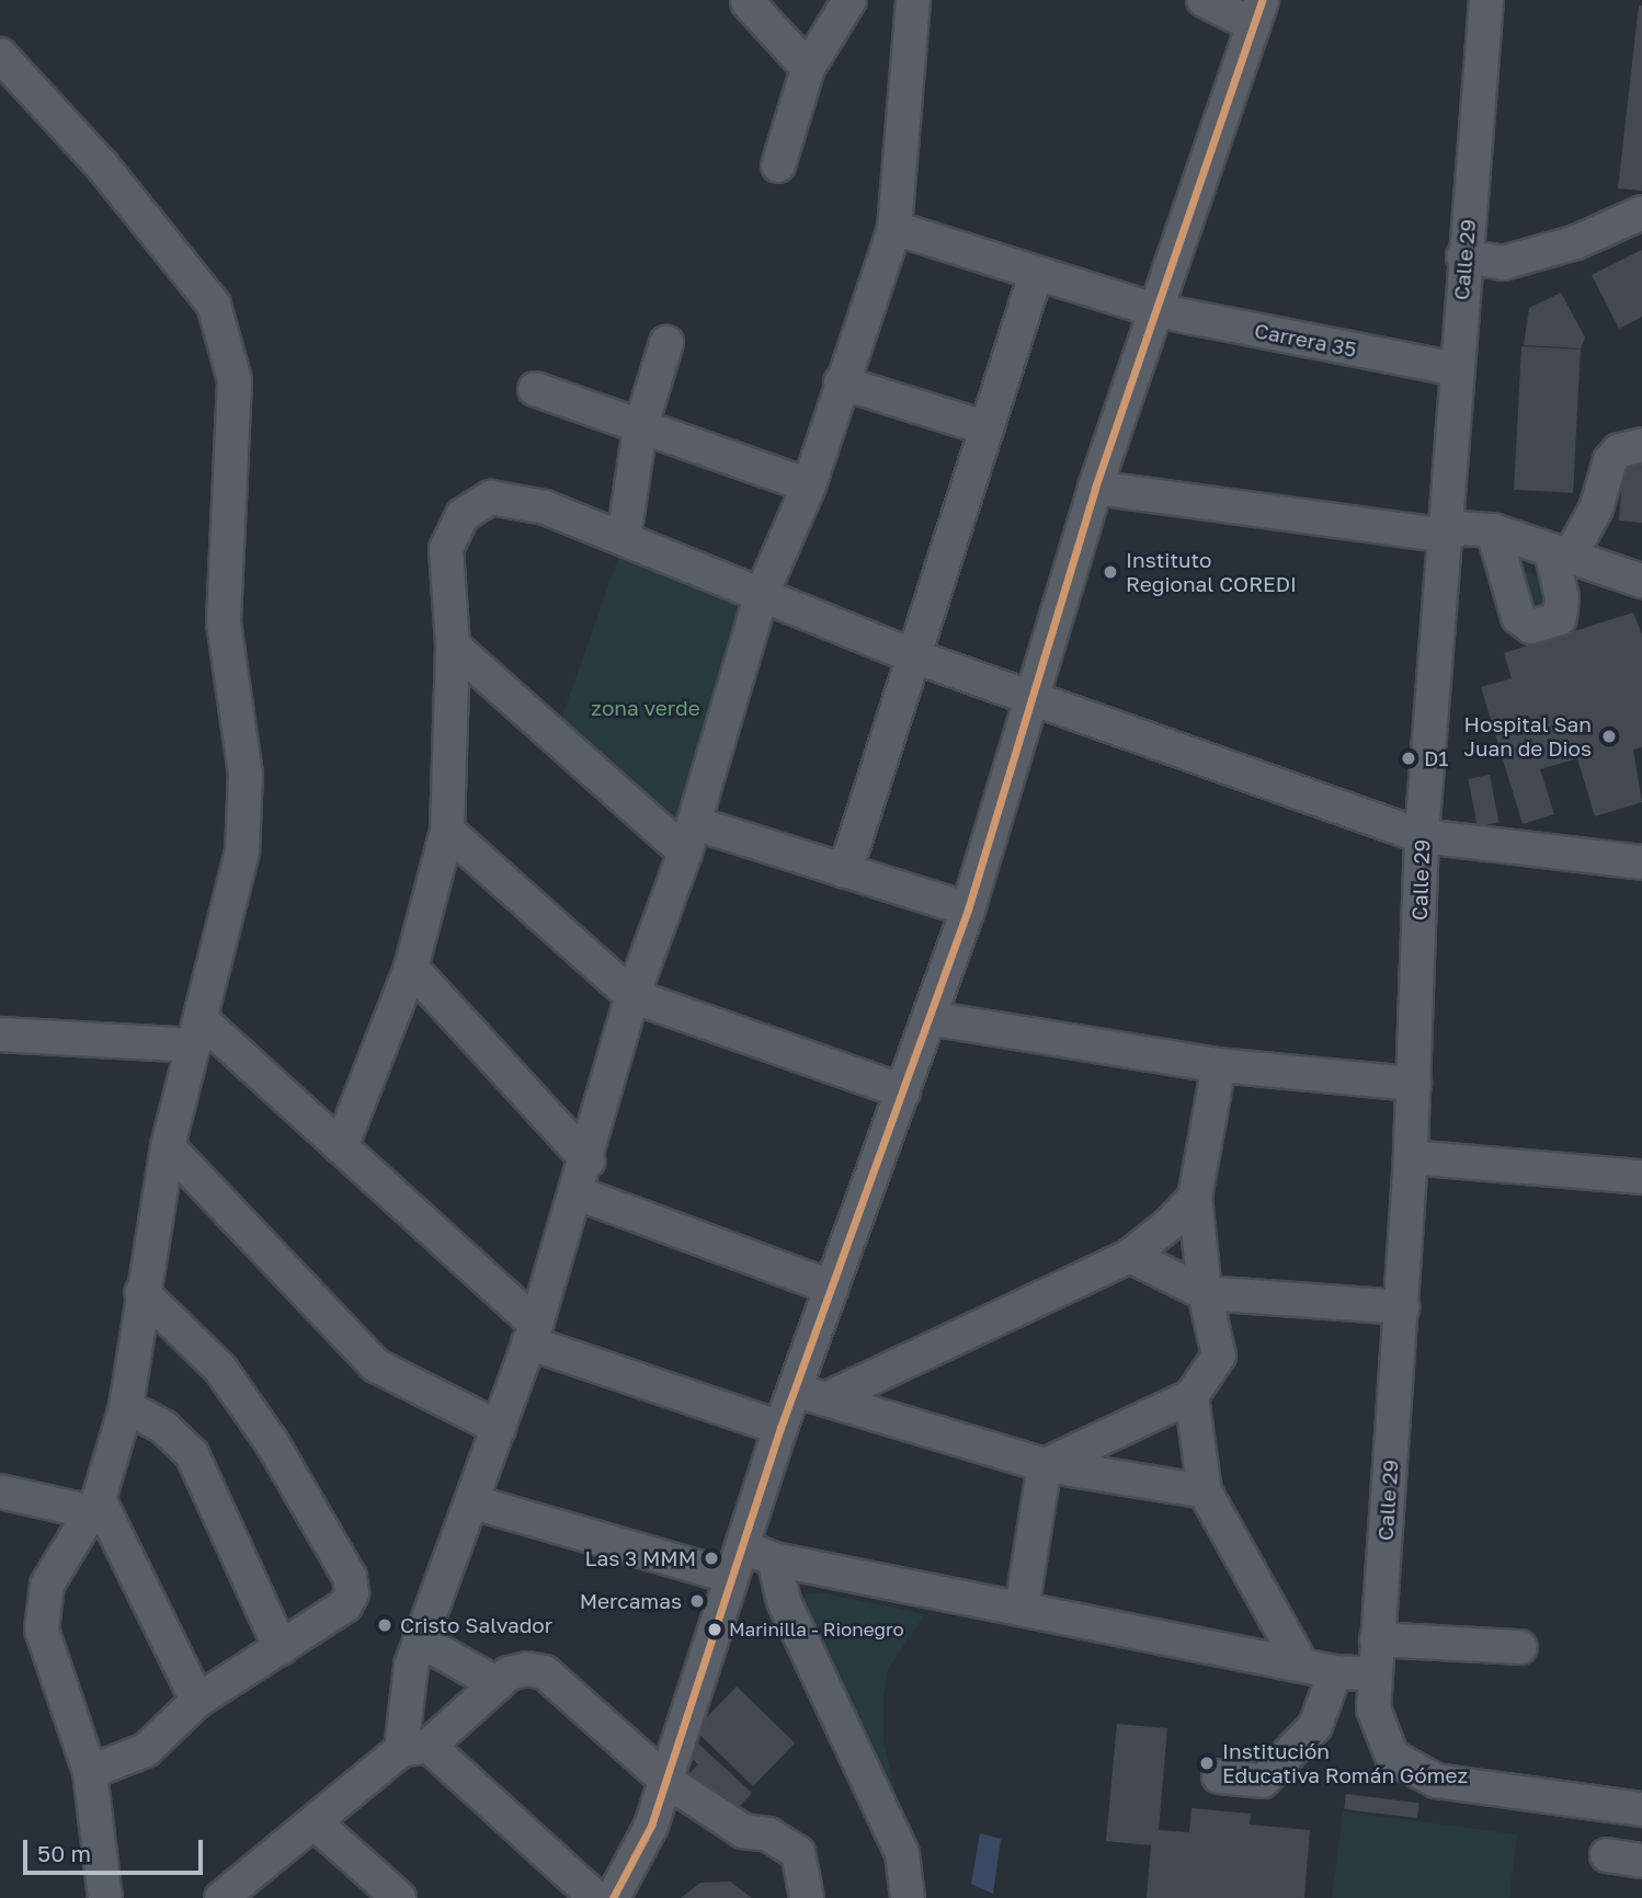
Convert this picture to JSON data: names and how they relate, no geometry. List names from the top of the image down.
{
  "streets": {
    "street": ["Calle 29", "Carrera 35"]
  },
  "crossings": [
    ["Calle 29", "Carrera 35"]
  ],
  "parks": ["zona verde"],
  "places": [
    "Instituto Regional COREDI",
    "Hospital San Juan de Dios",
    "D1",
    "Las 3 MMM",
    "Mercamas",
    "Cristo Salvador",
    "Marinilla - Rionegro",
    "Institución Educativa Román Gómez"
  ],
  "scale_bar": "50 m"
}
